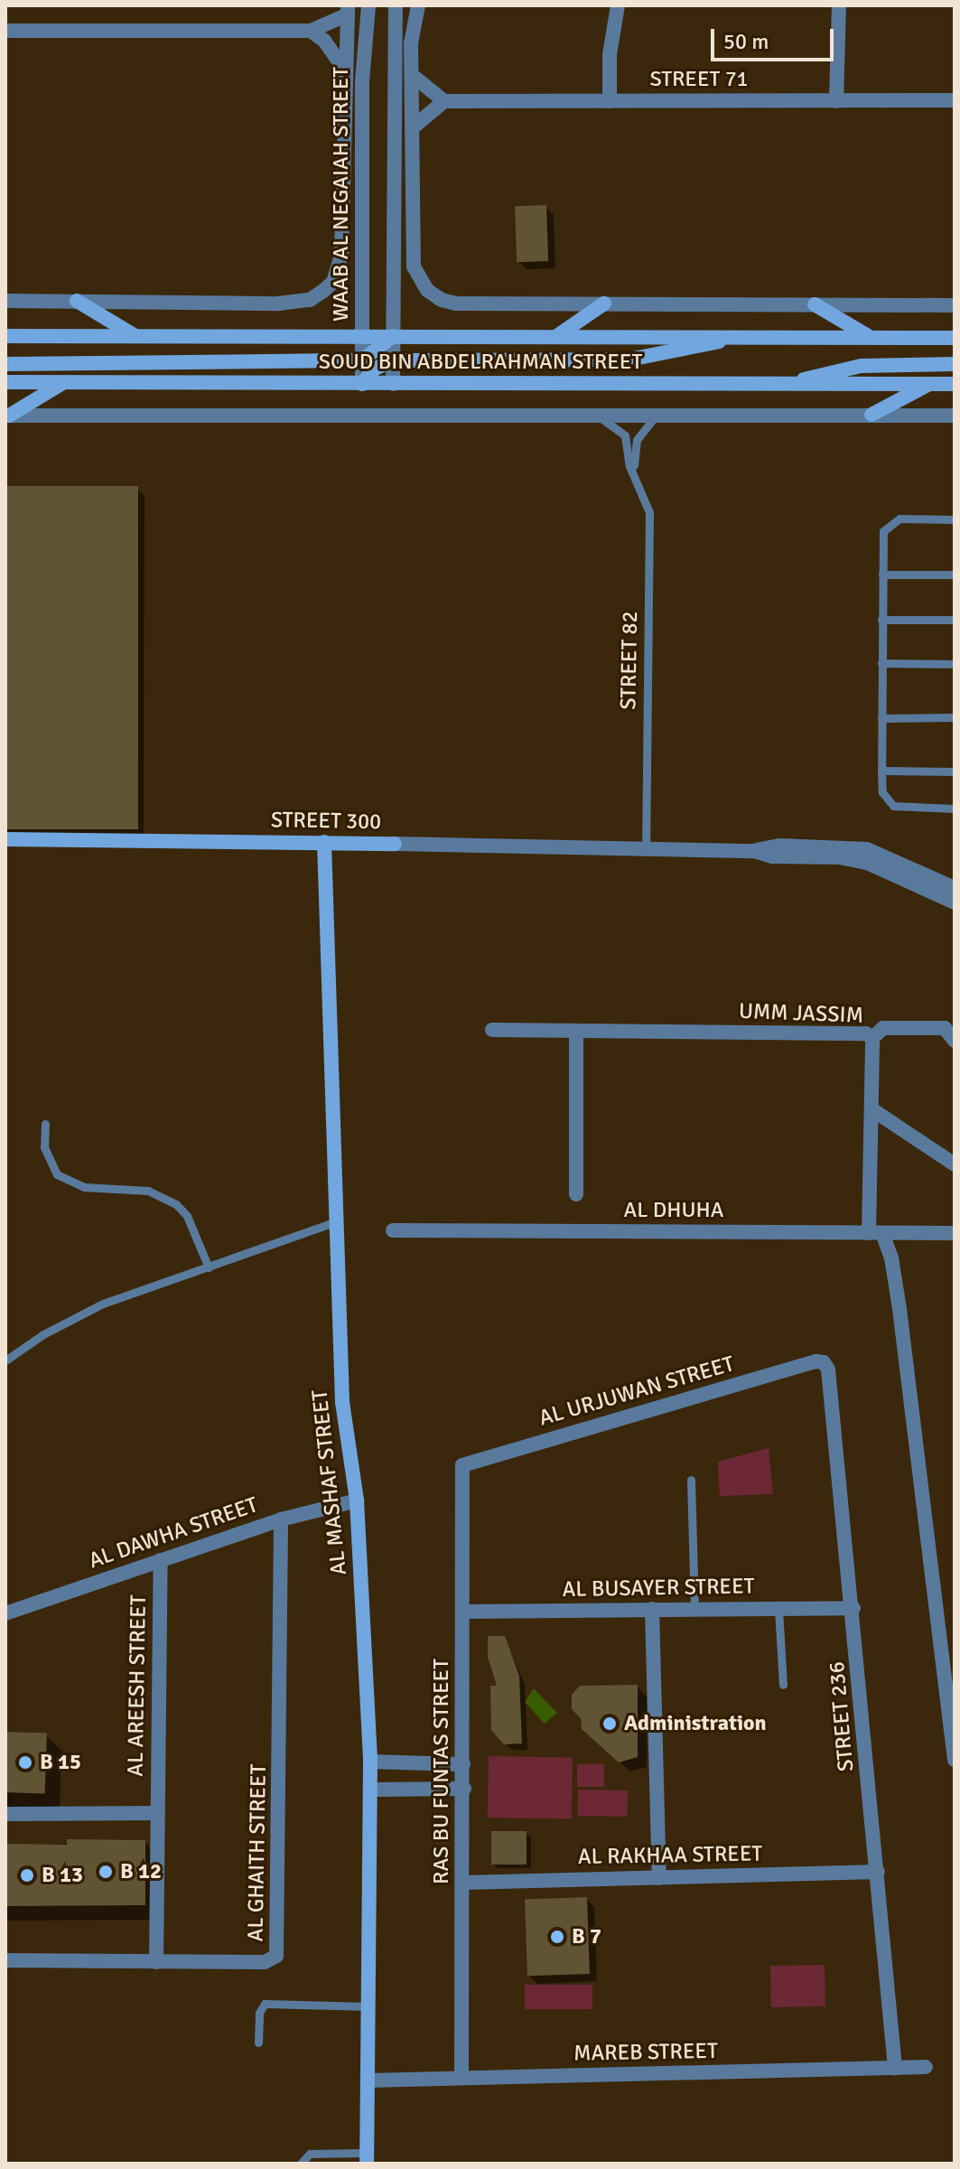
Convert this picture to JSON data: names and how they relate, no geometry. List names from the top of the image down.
{
  "streets": {
    "main road": ["SOUD BIN ABDELRAHMAN STREET", "STREET 300", "AL MASHAF STREET"],
    "street": [
      "STREET 71",
      "WAAB AL NEGAIAH STREET",
      "UMM JASSIM",
      "AL DHUHA",
      "AL URJUWAN STREET",
      "AL DAWHA STREET",
      "AL BUSAYER STREET",
      "AL AREESH STREET",
      "STREET 236",
      "RAS BU FUNTAS STREET",
      "AL GHAITH STREET",
      "AL RAKHAA STREET",
      "MAREB STREET"
    ],
    "lane": ["STREET 82"]
  },
  "crossings": [
    ["WAAB AL NEGAIAH STREET", "SOUD BIN ABDELRAHMAN STREET"],
    ["STREET 82", "STREET 300"],
    ["STREET 300", "AL MASHAF STREET"],
    ["UMM JASSIM", "AL DHUHA"],
    ["AL URJUWAN STREET", "STREET 236"],
    ["AL URJUWAN STREET", "RAS BU FUNTAS STREET"],
    ["AL MASHAF STREET", "AL DAWHA STREET"],
    ["AL MASHAF STREET", "MAREB STREET"],
    ["AL DAWHA STREET", "AL AREESH STREET"],
    ["AL DAWHA STREET", "AL GHAITH STREET"],
    ["AL BUSAYER STREET", "STREET 236"],
    ["AL BUSAYER STREET", "RAS BU FUNTAS STREET"],
    ["AL AREESH STREET", "AL GHAITH STREET"],
    ["STREET 236", "AL RAKHAA STREET"],
    ["STREET 236", "MAREB STREET"],
    ["RAS BU FUNTAS STREET", "AL RAKHAA STREET"],
    ["RAS BU FUNTAS STREET", "MAREB STREET"]
  ],
  "places": [
    "Administration",
    "B 15",
    "B 12",
    "B 13",
    "B 7"
  ],
  "scale_bar": "50 m"
}
